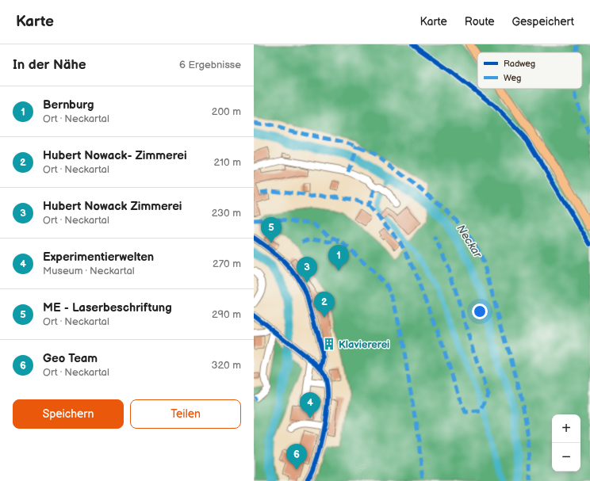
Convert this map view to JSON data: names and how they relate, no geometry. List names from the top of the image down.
{
  "water": ["Neckar"],
  "places": {
    "building": ["Klaviererei"]
  },
  "legend": ["Radweg", "Weg"],
  "page": {
    "header": "Karte",
    "nav": ["Karte", "Route", "Gespeichert"],
    "heading": ["In der Nähe", "6 Ergebnisse"],
    "list": [
      {
        "mark": "1",
        "name": "Bernburg",
        "note": "Ort · Neckartal",
        "value": "200 m"
      },
      {
        "mark": "2",
        "name": "Hubert Nowack- Zimmerei",
        "note": "Ort · Neckartal",
        "value": "210 m"
      },
      {
        "mark": "3",
        "name": "Hubert Nowack Zimmerei",
        "note": "Ort · Neckartal",
        "value": "230 m"
      },
      {
        "mark": "4",
        "name": "Experimentierwelten",
        "note": "Museum · Neckartal",
        "value": "270 m"
      },
      {
        "mark": "5",
        "name": "ME - Laserbeschriftung",
        "note": "Ort · Neckartal",
        "value": "290 m"
      },
      {
        "mark": "6",
        "name": "Geo Team",
        "note": "Ort · Neckartal",
        "value": "320 m"
      }
    ],
    "pins": [
      "5",
      "1",
      "3",
      "2",
      "4",
      "6"
    ],
    "buttons": ["Speichern", "Teilen"],
    "map_buttons": ["+", "−"]
  }
}
